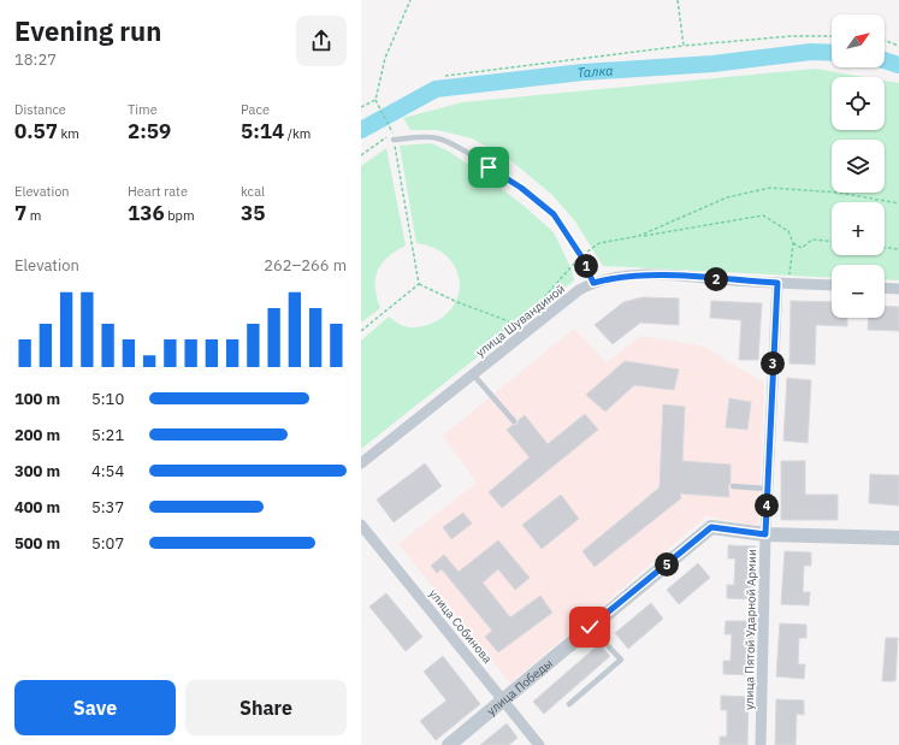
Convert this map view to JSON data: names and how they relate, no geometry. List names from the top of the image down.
{
  "streets": {
    "street": [
      "улица Шувандиной",
      "улица Собинова",
      "улица Пятой Ударной Армии",
      "улица Победы"
    ]
  },
  "crossings": [
    ["улица Шувандиной", "улица Пятой Ударной Армии"],
    ["улица Собинова", "улица Победы"],
    ["улица Пятой Ударной Армии", "улица Победы"]
  ],
  "water": ["Талка"],
  "north": "top right",
  "page": {
    "heading": ["Evening run", "18:27"],
    "map_buttons": ["+", "−"],
    "stats": [
      ["Distance", "0.57 km"],
      ["Time", "2:59"],
      ["Pace", "5:14 /km"],
      ["Elevation", "7 m"],
      ["Heart rate", "136 bpm"],
      ["kcal", "35"]
    ],
    "chart": ["Elevation", "262–266 m"],
    "pins": [
      "1",
      "2",
      "3",
      "4",
      "5"
    ],
    "list": [
      {
        "name": "100 m",
        "note": "5:10"
      },
      {
        "name": "200 m",
        "note": "5:21"
      },
      {
        "name": "300 m",
        "note": "4:54"
      },
      {
        "name": "400 m",
        "note": "5:37"
      },
      {
        "name": "500 m",
        "note": "5:07"
      }
    ],
    "buttons": ["Save", "Share"]
  }
}
